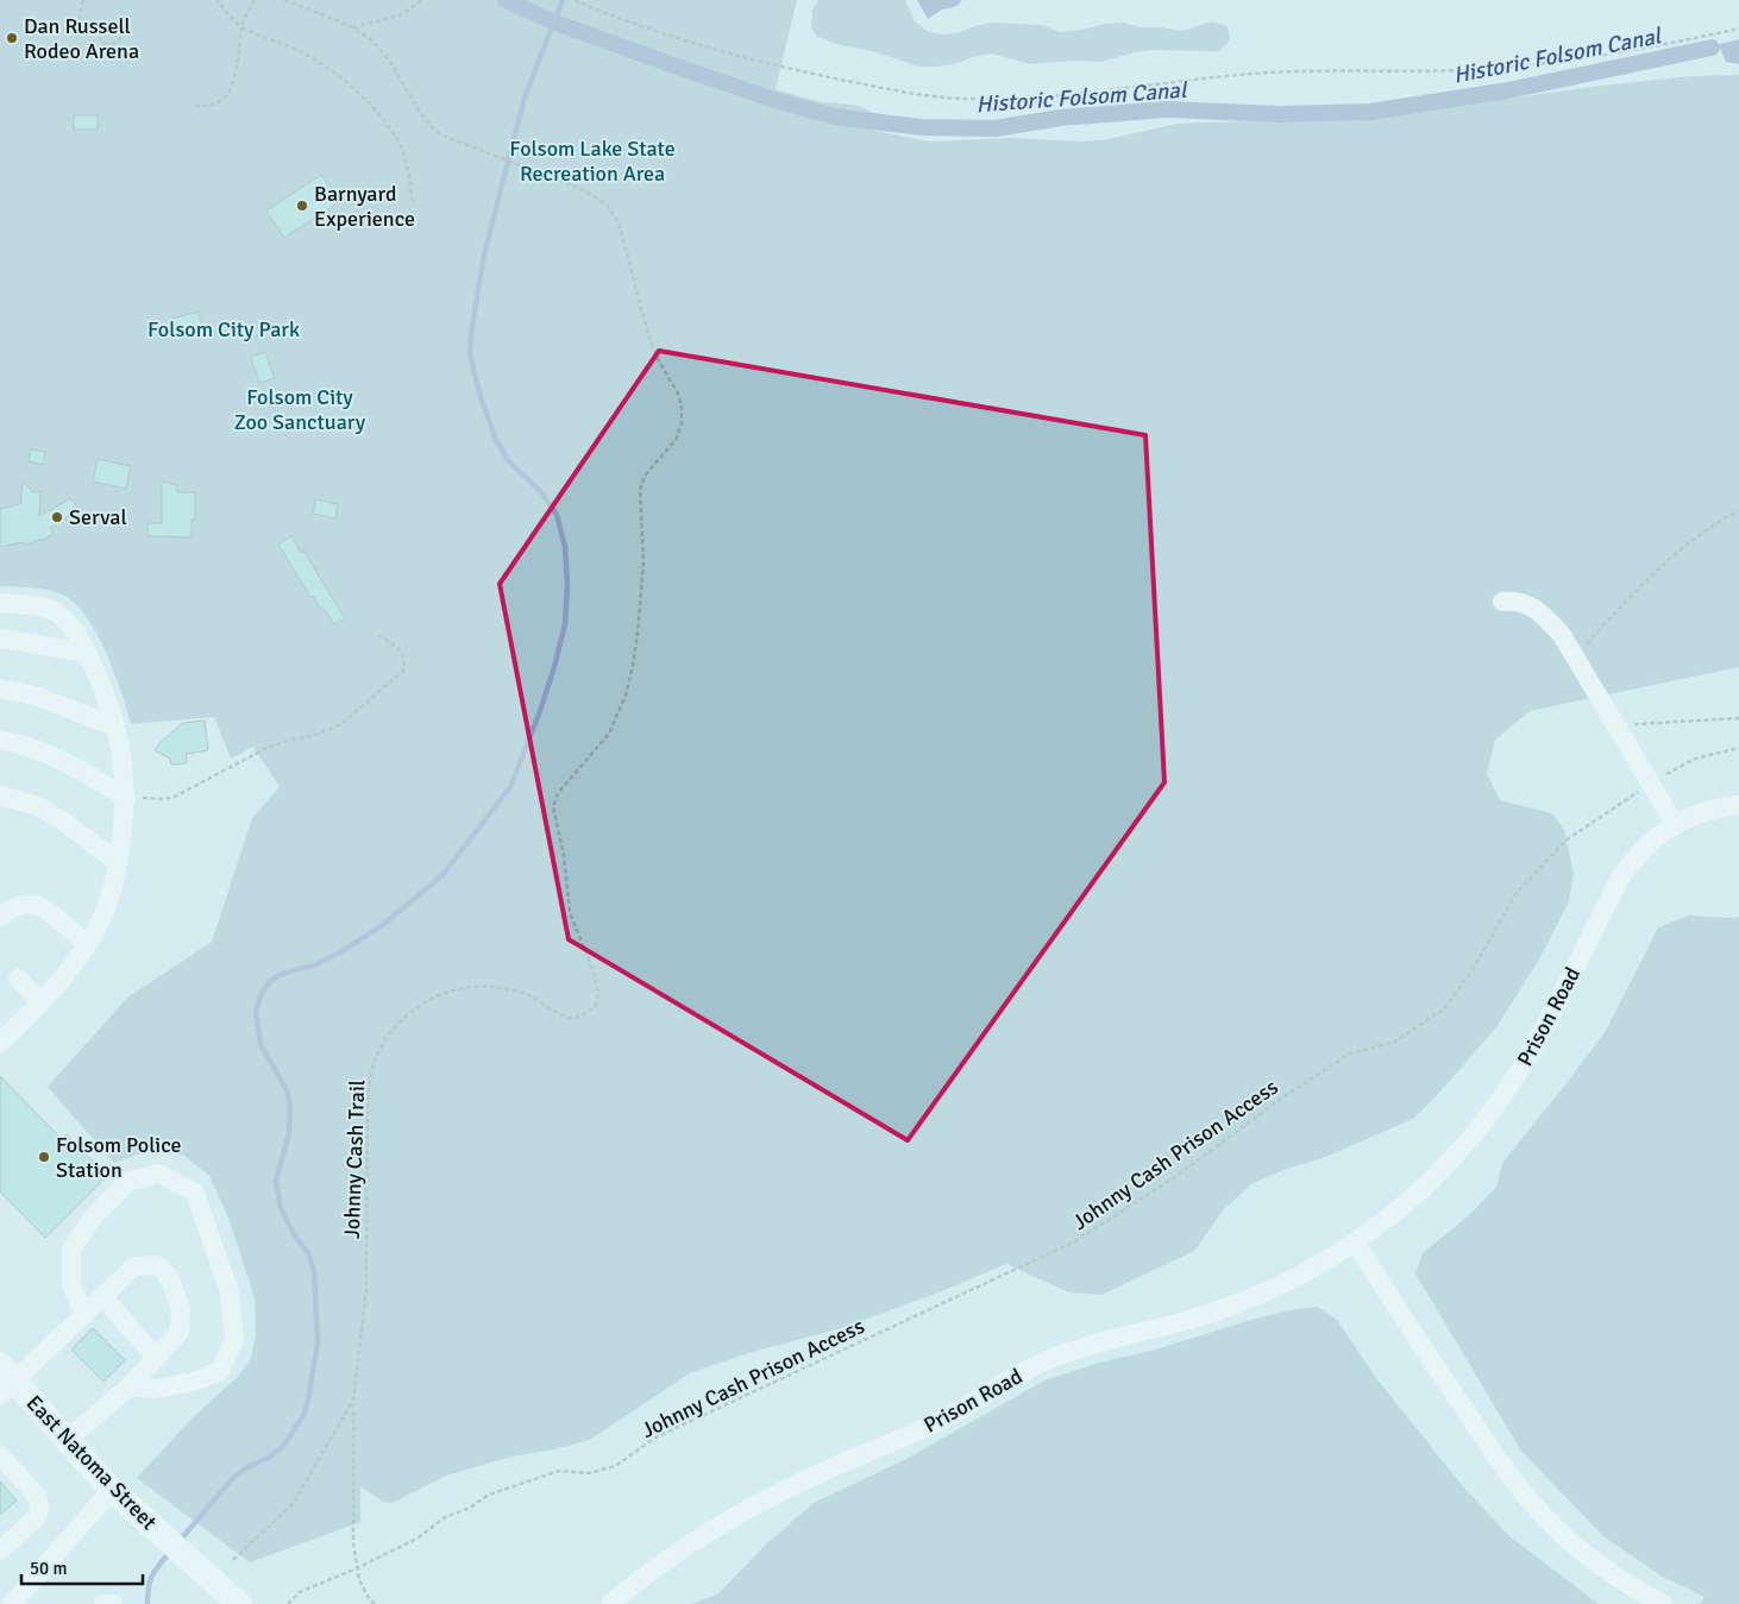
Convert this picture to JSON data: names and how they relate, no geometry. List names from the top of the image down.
{
  "streets": {
    "main road": ["East Natoma Street"],
    "street": ["Prison Road"],
    "path": ["Johnny Cash Prison Access", "Johnny Cash Trail"]
  },
  "crossings": [
    ["Johnny Cash Prison Access", "Johnny Cash Trail"]
  ],
  "water": ["Historic Folsom Canal"],
  "parks": ["Folsom Lake State Recreation Area", "Folsom City Park", "Folsom City Zoo Sanctuary"],
  "places": [
    "Dan Russell Rodeo Arena",
    "Barnyard Experience",
    "Serval",
    "Folsom Police Station"
  ],
  "scale_bar": "50 m"
}
